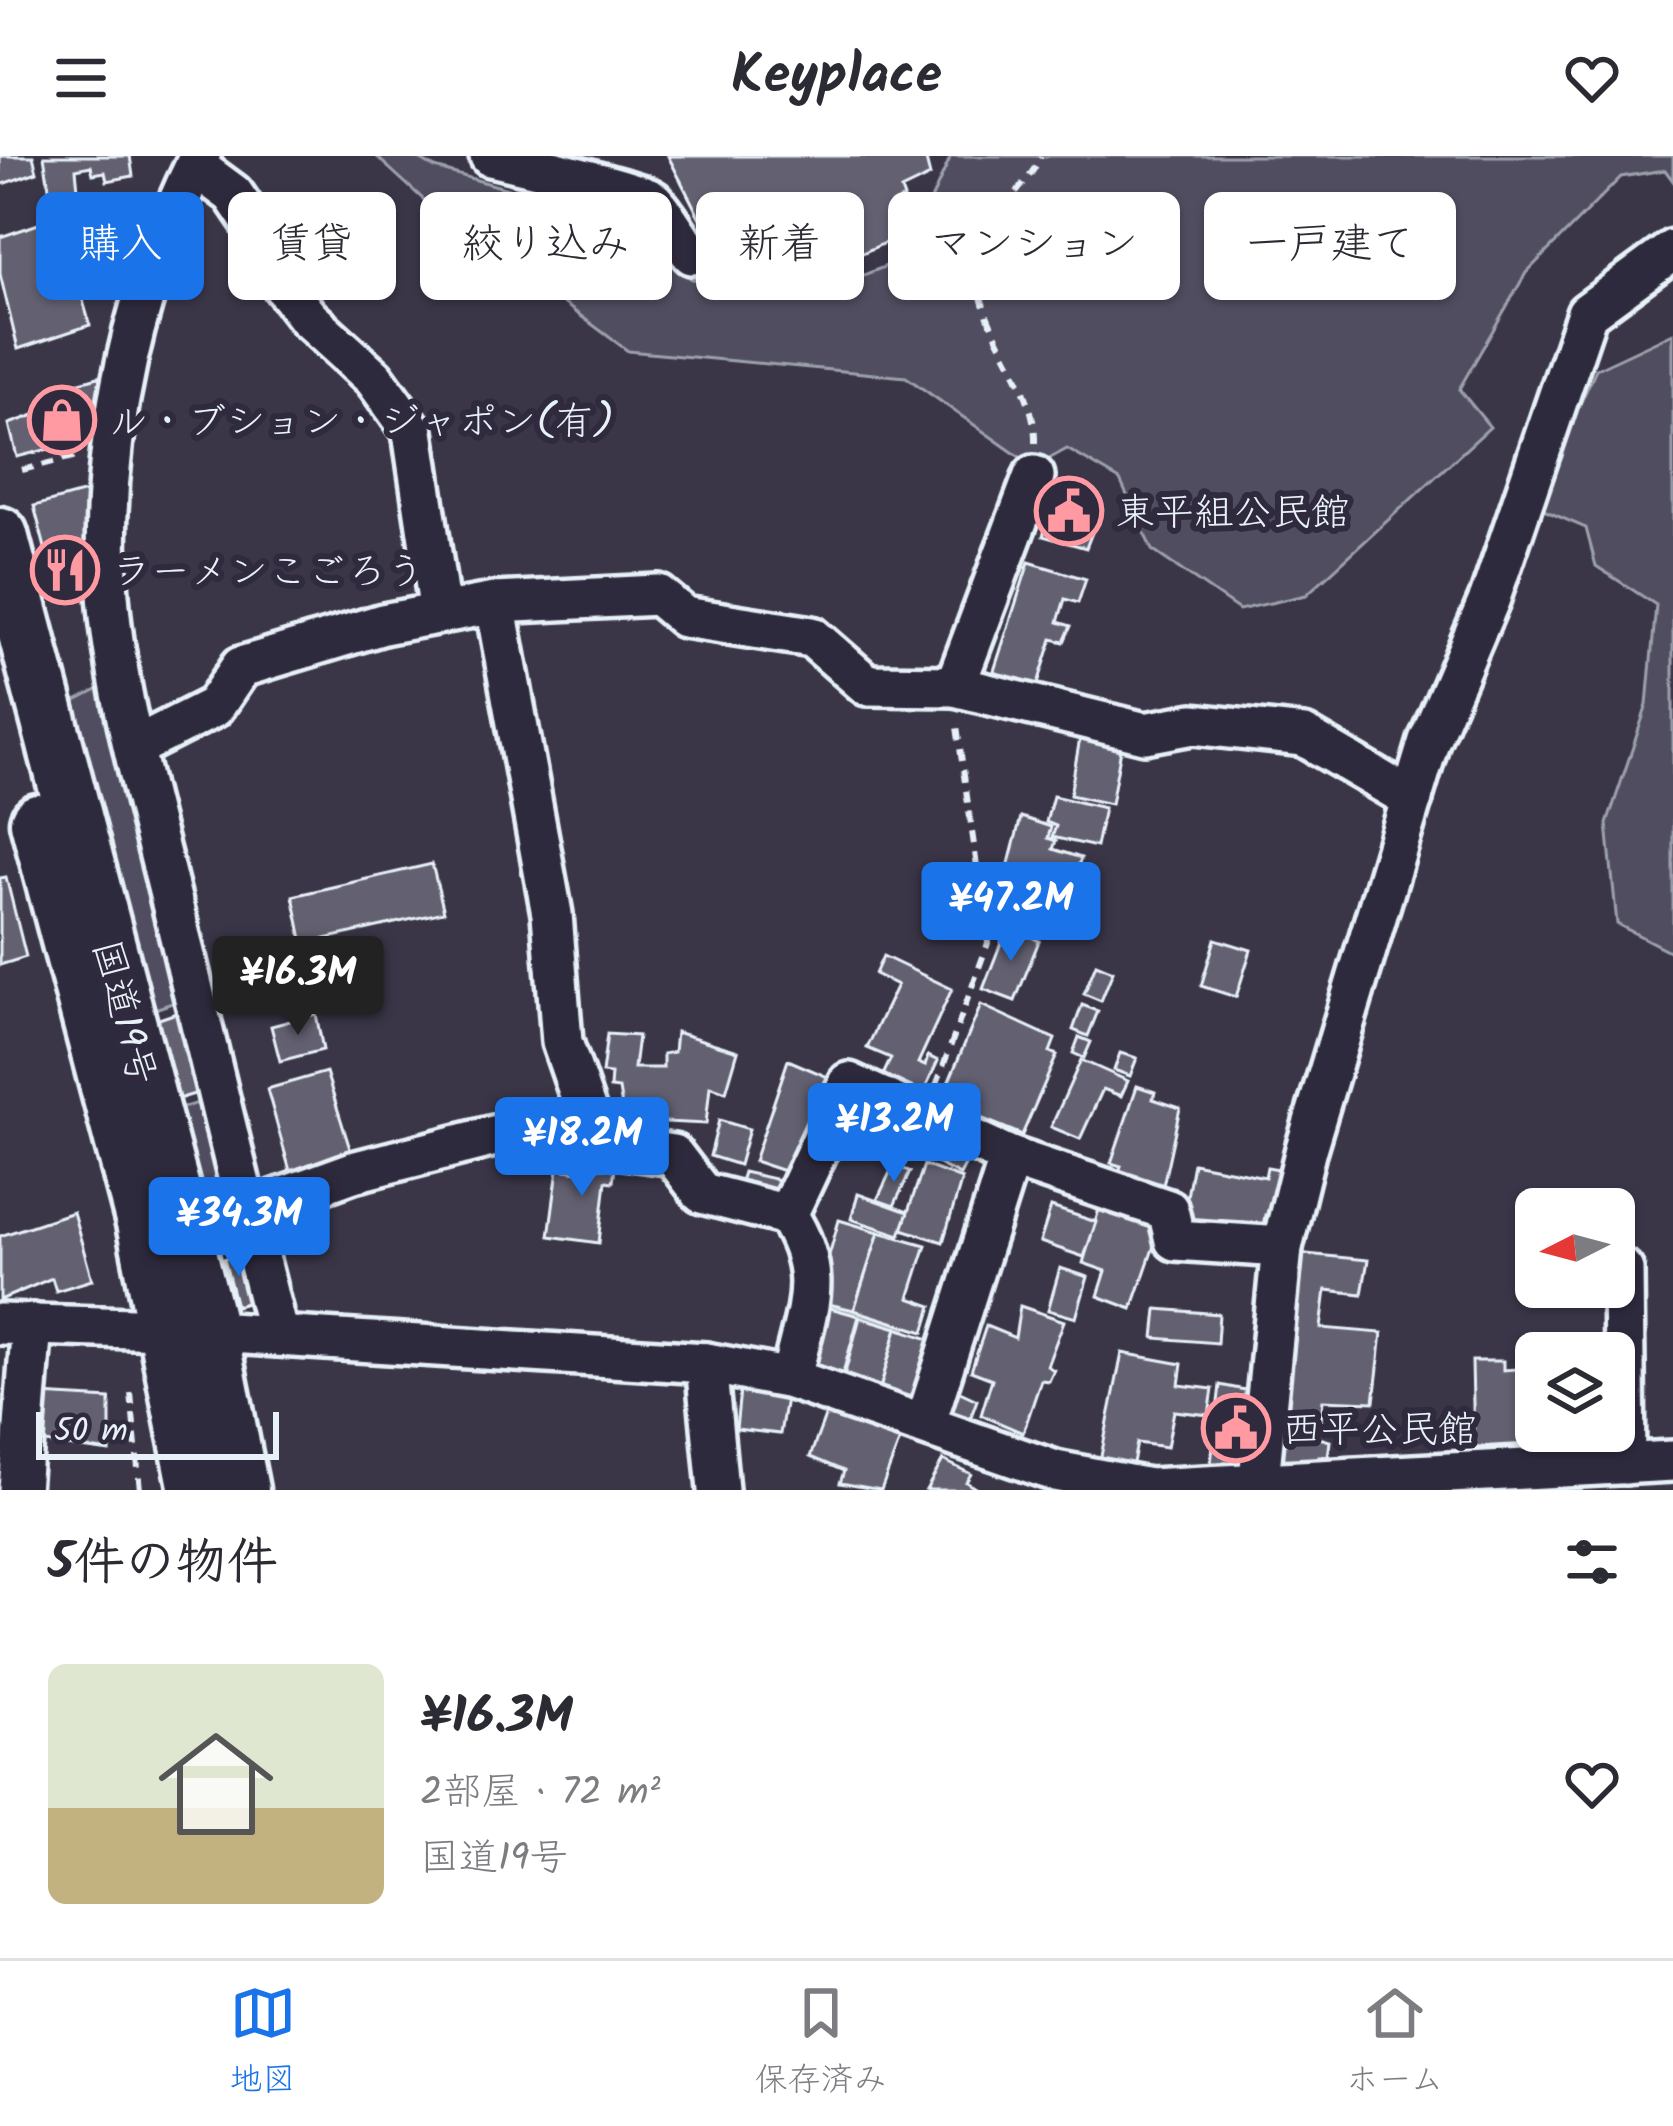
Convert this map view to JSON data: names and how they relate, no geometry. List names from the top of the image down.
{
  "streets": {
    "highway": ["国道19号"]
  },
  "places": {
    "shop": ["ル・ブション・ジャポン(有)"],
    "public building": ["東平組公民館", "西平公民館"],
    "restaurant": ["ラーメンこごろう"]
  },
  "scale_bar": "50 m",
  "north": "left",
  "page": {
    "header": "Keyplace",
    "chip": [
      "購入",
      "賃貸",
      "絞り込み",
      "新着",
      "マンション",
      "一戸建て"
    ],
    "price": [
      "¥47.2M",
      "¥16.3M",
      "¥13.2M",
      "¥18.2M",
      "¥34.3M"
    ],
    "scale": "50 m",
    "heading": "5件の物件",
    "list": [
      {
        "name": "¥16.3M",
        "note": "2部屋 · 72 m² · 国道19号"
      }
    ],
    "tabs": ["地図", "保存済み", "ホーム"]
  }
}
